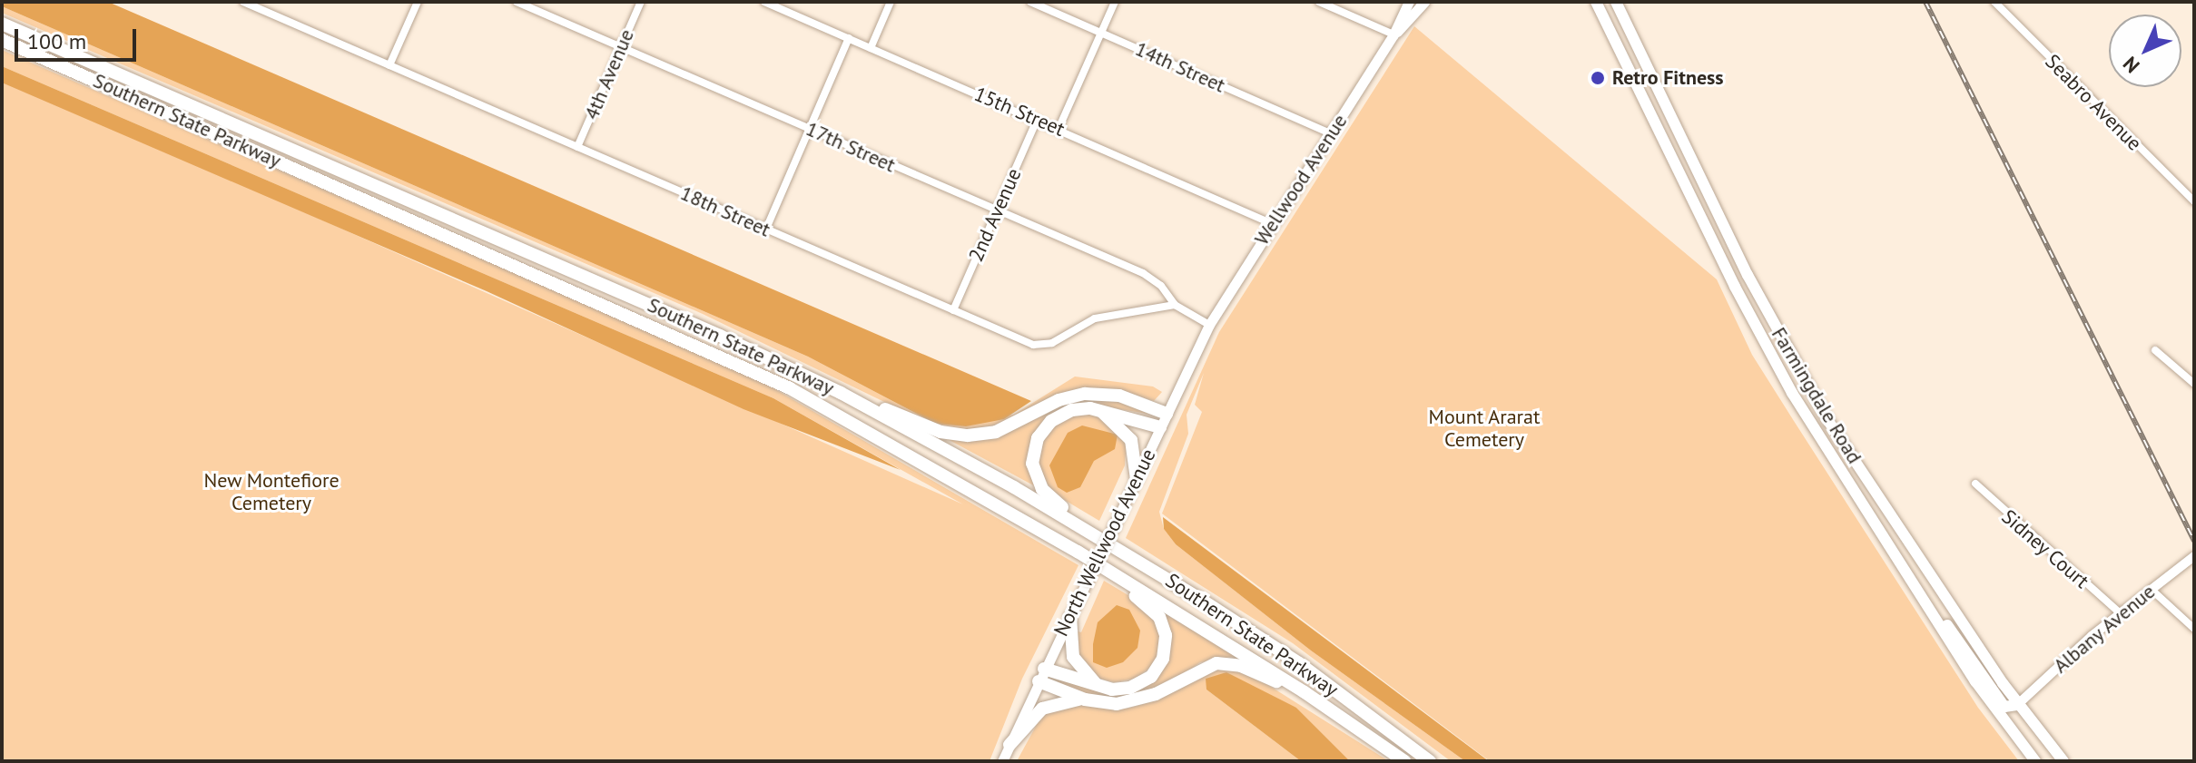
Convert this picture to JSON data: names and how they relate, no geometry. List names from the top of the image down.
{
  "streets": {
    "highway": ["Southern State Parkway"],
    "main road": ["Wellwood Avenue", "Farmingdale Road", "North Wellwood Avenue"],
    "street": [
      "14th Street",
      "4th Avenue",
      "Seabro Avenue",
      "15th Street",
      "17th Street",
      "18th Street",
      "2nd Avenue",
      "Sidney Court",
      "Albany Avenue"
    ]
  },
  "crossings": [
    ["14th Street", "Wellwood Avenue"],
    ["4th Avenue", "17th Street"],
    ["4th Avenue", "18th Street"],
    ["15th Street", "Wellwood Avenue"],
    ["15th Street", "2nd Avenue"],
    ["17th Street", "18th Street"],
    ["17th Street", "2nd Avenue"],
    ["Wellwood Avenue", "North Wellwood Avenue"],
    ["18th Street", "2nd Avenue"],
    ["Farmingdale Road", "Albany Avenue"],
    ["Sidney Court", "Albany Avenue"]
  ],
  "parks": ["Mount Ararat Cemetery", "New Montefiore Cemetery"],
  "places": ["Retro Fitness"],
  "scale_bar": "100 m",
  "north": "bottom left"
}
